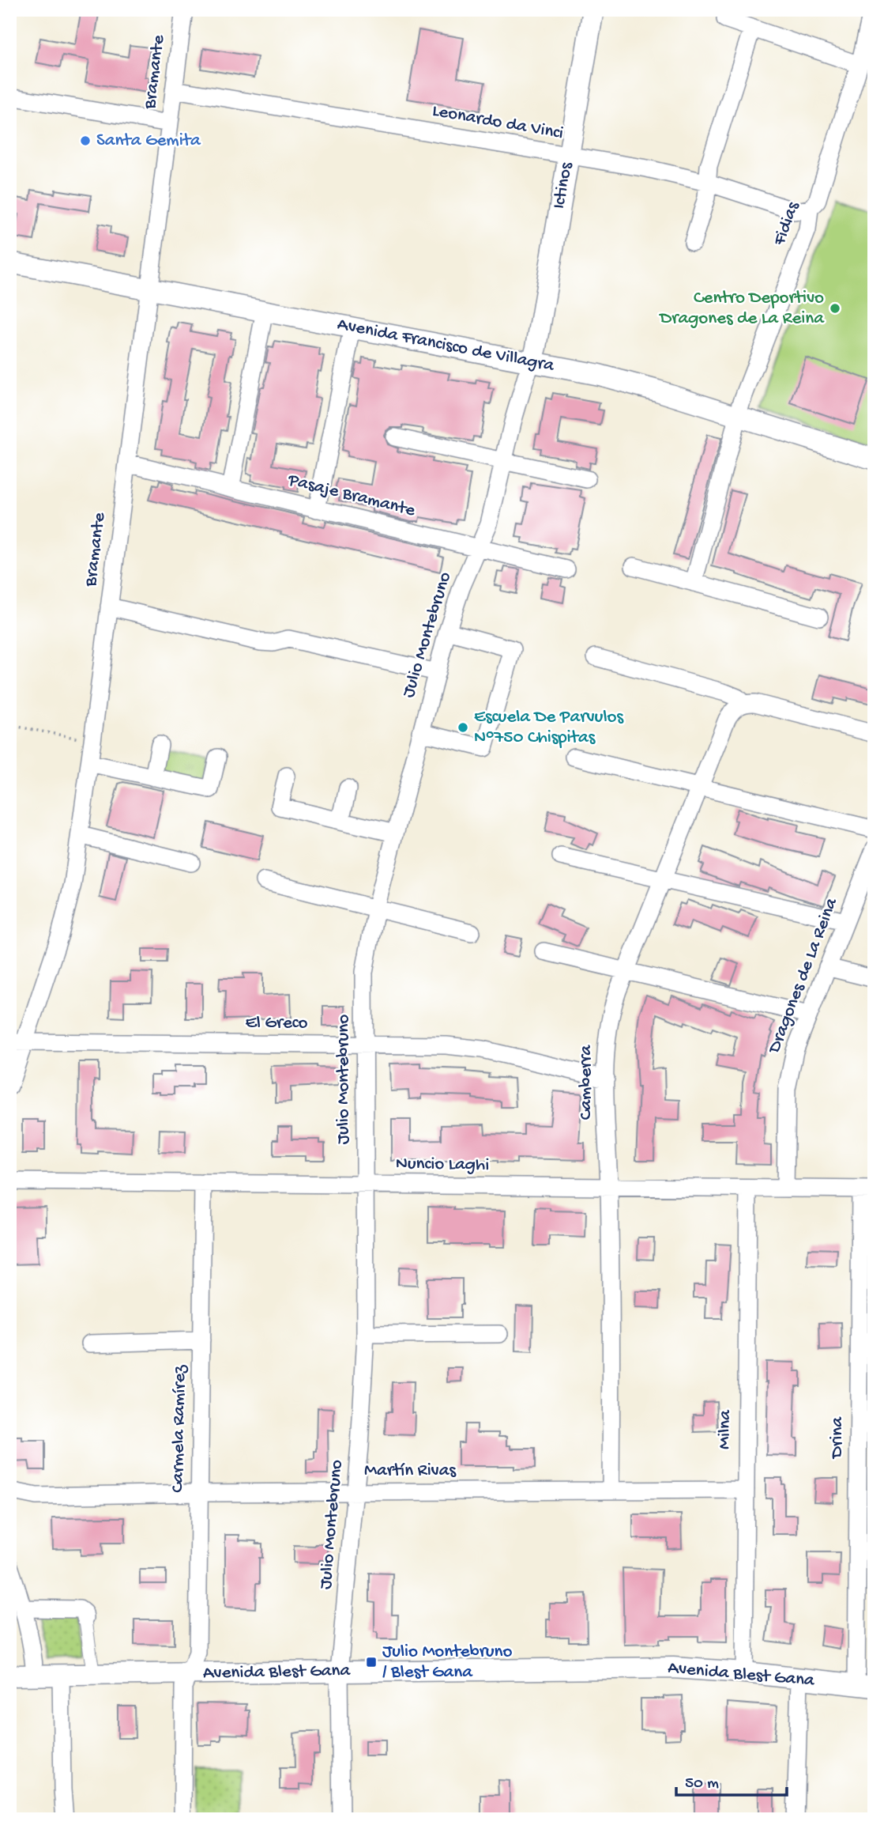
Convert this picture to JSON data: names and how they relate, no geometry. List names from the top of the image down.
{
  "streets": {
    "street": [
      "Bramante",
      "Leonardo da Vinci",
      "Ictinos",
      "Fidias",
      "Avenida Francisco de Villagra",
      "Pasaje Bramante",
      "Julio Montebruno",
      "Dragones de La Reina",
      "El Greco",
      "Camberra",
      "Nuncio Laghi",
      "Carmela Ramírez",
      "Milna",
      "Drina",
      "Martín Rivas",
      "Avenida Blest Gana"
    ]
  },
  "crossings": [
    ["Bramante", "Leonardo da Vinci"],
    ["Bramante", "Avenida Francisco de Villagra"],
    ["Bramante", "Pasaje Bramante"],
    ["Bramante", "El Greco"],
    ["Leonardo da Vinci", "Ictinos"],
    ["Leonardo da Vinci", "Fidias"],
    ["Ictinos", "Avenida Francisco de Villagra"],
    ["Ictinos", "Julio Montebruno"],
    ["Fidias", "Avenida Francisco de Villagra"],
    ["Avenida Francisco de Villagra", "Julio Montebruno"],
    ["Pasaje Bramante", "Julio Montebruno"],
    ["Julio Montebruno", "El Greco"],
    ["Julio Montebruno", "Nuncio Laghi"],
    ["Julio Montebruno", "Martín Rivas"],
    ["Julio Montebruno", "Avenida Blest Gana"],
    ["Dragones de La Reina", "Nuncio Laghi"],
    ["El Greco", "Camberra"],
    ["Camberra", "Nuncio Laghi"],
    ["Camberra", "Martín Rivas"],
    ["Nuncio Laghi", "Carmela Ramírez"],
    ["Nuncio Laghi", "Milna"],
    ["Nuncio Laghi", "Drina"],
    ["Carmela Ramírez", "Martín Rivas"],
    ["Carmela Ramírez", "Avenida Blest Gana"],
    ["Milna", "Martín Rivas"],
    ["Milna", "Avenida Blest Gana"],
    ["Drina", "Avenida Blest Gana"]
  ],
  "places": {
    "other": ["Santa Gemita", "Centro Deportivo Dragones de La Reina", "Escuela De Parvulos N°750 Chispitas"],
    "transit": ["Julio Montebruno / Blest Gana"]
  },
  "scale_bar": "50 m"
}
